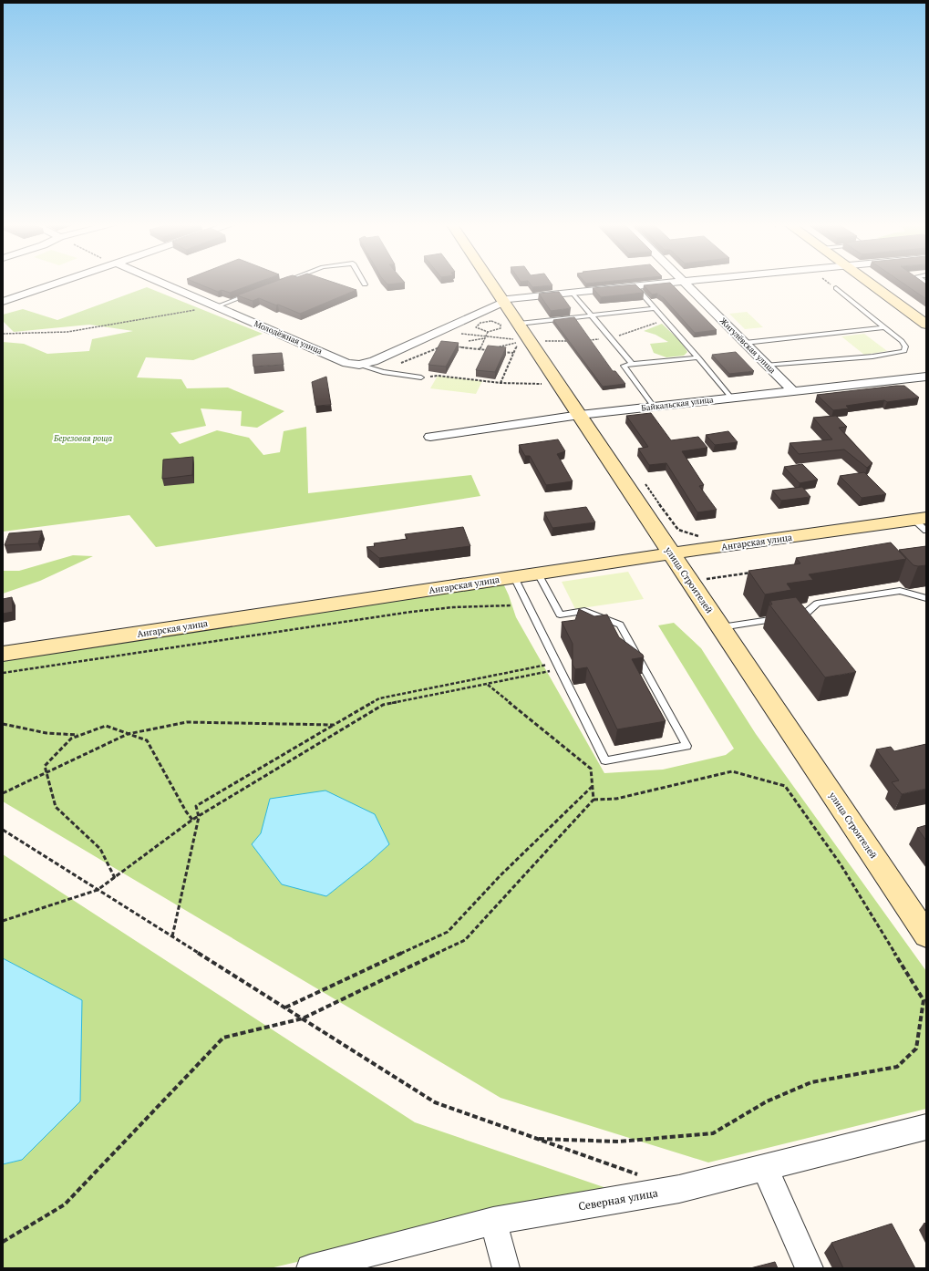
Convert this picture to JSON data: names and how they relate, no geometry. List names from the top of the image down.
{
  "streets": {
    "street": [
      "Молодёжная улица",
      "Жигулёвская улица",
      "Байкальская улица",
      "Ангарская улица",
      "улица Строителей",
      "Северная улица"
    ]
  },
  "crossings": [
    ["Жигулёвская улица", "Байкальская улица"],
    ["Байкальская улица", "улица Строителей"],
    ["Ангарская улица", "улица Строителей"]
  ],
  "parks": ["Березовая роща"]
}
